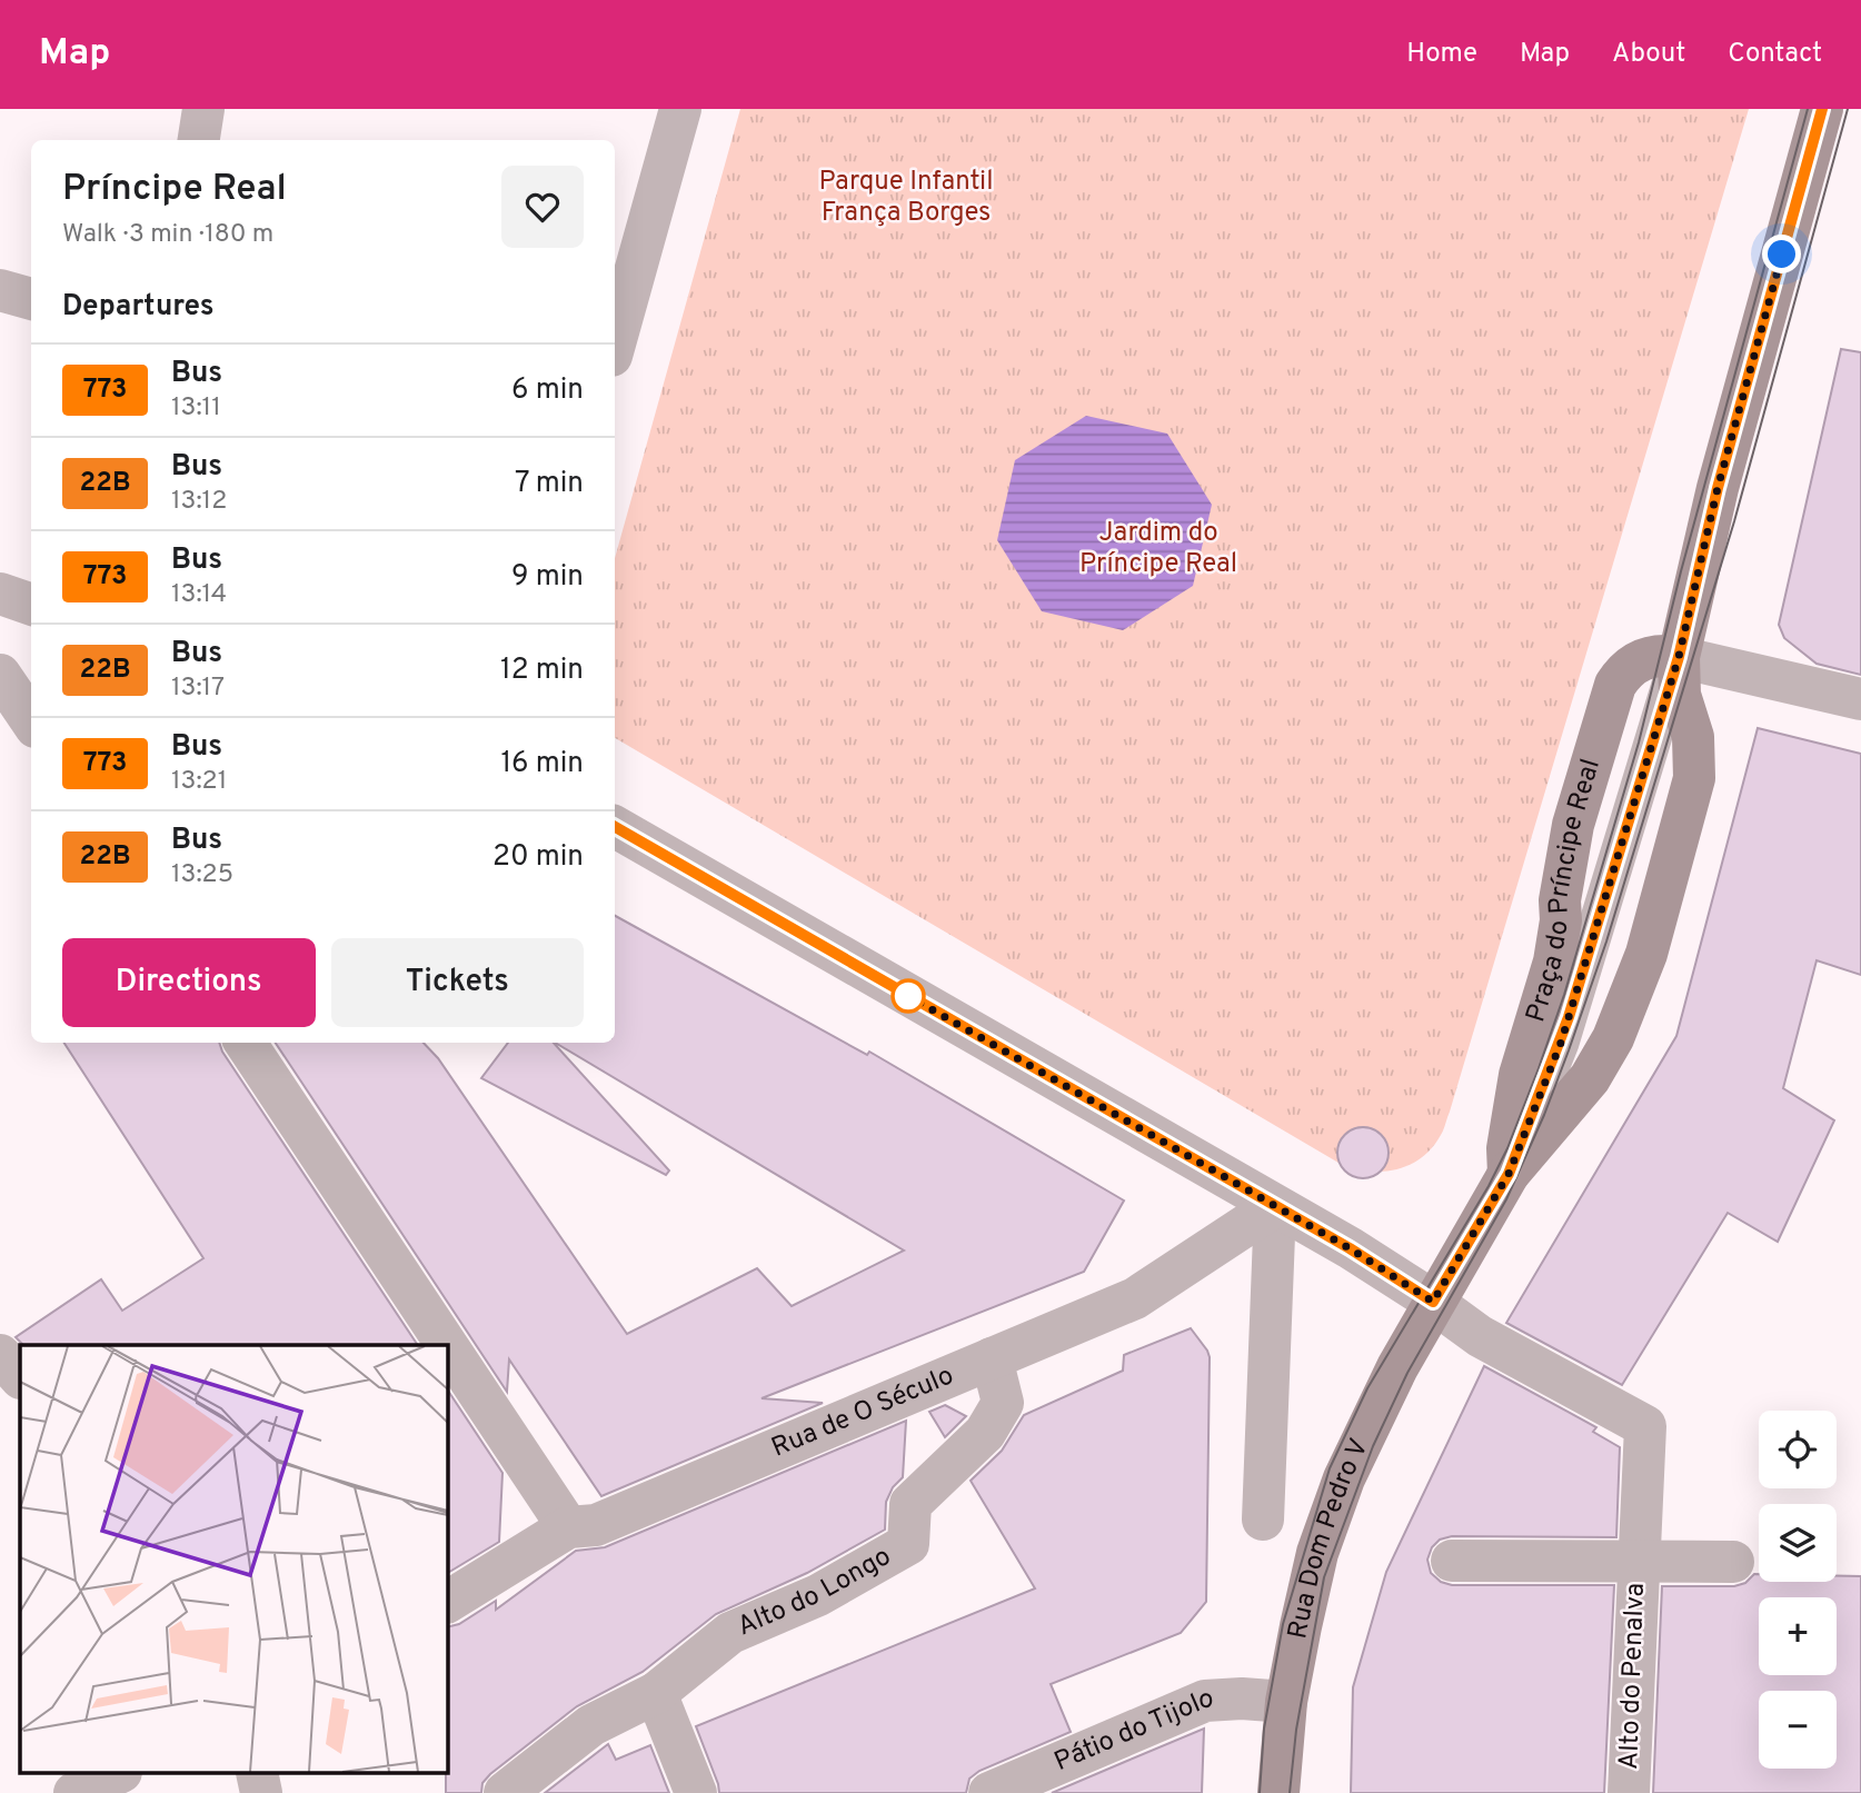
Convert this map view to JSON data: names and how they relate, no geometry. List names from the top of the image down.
{
  "streets": {
    "main road": ["Praça do Príncipe Real", "Rua Dom Pedro V"],
    "street": [
      "Rua de O Século",
      "Alto do Longo",
      "Alto do Penalva",
      "Pátio do Tijolo"
    ]
  },
  "crossings": [
    ["Praça do Príncipe Real", "Rua Dom Pedro V"],
    ["Praça do Príncipe Real", "Alto do Penalva"],
    ["Rua de O Século", "Alto do Longo"],
    ["Rua Dom Pedro V", "Alto do Penalva"],
    ["Rua Dom Pedro V", "Pátio do Tijolo"]
  ],
  "parks": ["Parque Infantil França Borges", "Jardim do Príncipe Real"],
  "lines": ["bus line 773"],
  "page": {
    "header": "Map",
    "nav": [
      "Home",
      "Map",
      "About",
      "Contact"
    ],
    "heading": [
      ["Príncipe Real", "Walk · 3 min · 180 m"],
      "Departures"
    ],
    "list": [
      {
        "mark": "773",
        "name": "Bus",
        "note": "13:11",
        "value": "6 min"
      },
      {
        "mark": "22B",
        "name": "Bus",
        "note": "13:12",
        "value": "7 min"
      },
      {
        "mark": "773",
        "name": "Bus",
        "note": "13:14",
        "value": "9 min"
      },
      {
        "mark": "22B",
        "name": "Bus",
        "note": "13:17",
        "value": "12 min"
      },
      {
        "mark": "773",
        "name": "Bus",
        "note": "13:21",
        "value": "16 min"
      },
      {
        "mark": "22B",
        "name": "Bus",
        "note": "13:25",
        "value": "20 min"
      }
    ],
    "buttons": ["Directions", "Tickets"],
    "map_buttons": ["+", "−"]
  }
}
